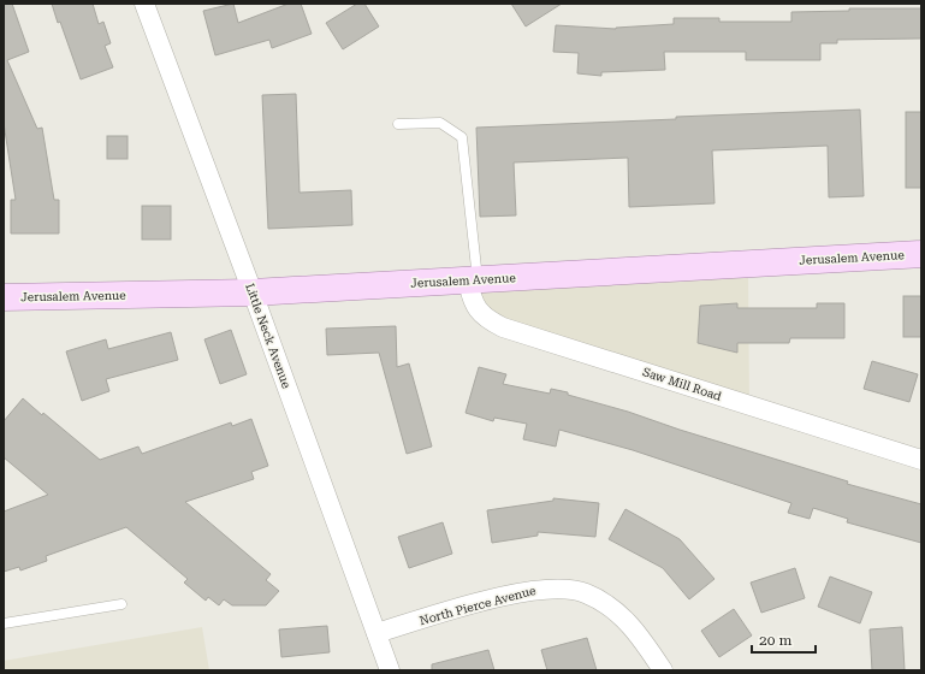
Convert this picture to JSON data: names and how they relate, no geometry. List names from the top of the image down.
{
  "streets": {
    "main road": ["Jerusalem Avenue"],
    "street": ["Little Neck Avenue", "Saw Mill Road", "North Pierce Avenue"]
  },
  "crossings": [
    ["Jerusalem Avenue", "Little Neck Avenue"],
    ["Jerusalem Avenue", "Saw Mill Road"],
    ["Little Neck Avenue", "North Pierce Avenue"]
  ],
  "scale_bar": "20 m"
}
